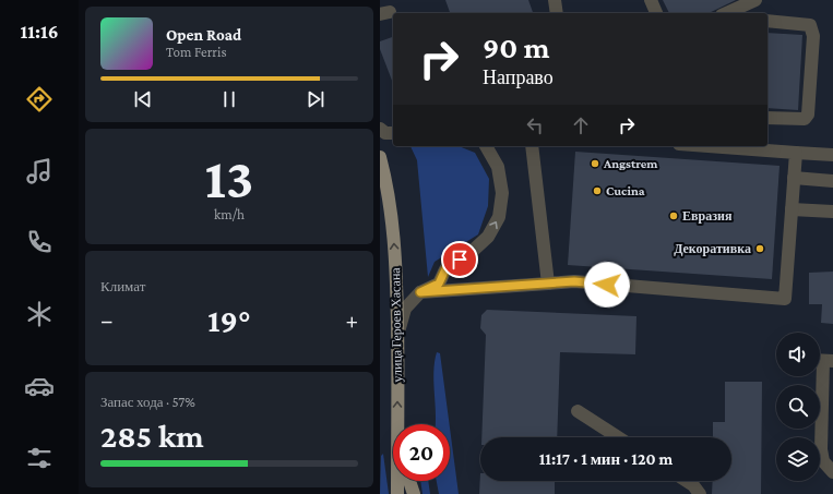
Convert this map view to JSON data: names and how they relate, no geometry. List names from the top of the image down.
{
  "streets": {
    "main road": ["улица Героев Хасана"]
  },
  "one_way": ["улица Героев Хасана"],
  "places": [
    "Angstrem",
    "Cucina",
    "Евразия",
    "Декоративка"
  ],
  "page": {
    "tabs": "11:16",
    "turn": ["90 m", "Направо"],
    "song": ["Open Road", "Tom Ferris"],
    "tile": [
      ["13", "km/h"],
      "Климат",
      ["Запас хода · 57%", "285 km"]
    ],
    "heat": ["−", "19°", "+"],
    "limit": "20",
    "trip": "11:17 · 1 мин · 120 m"
  }
}
